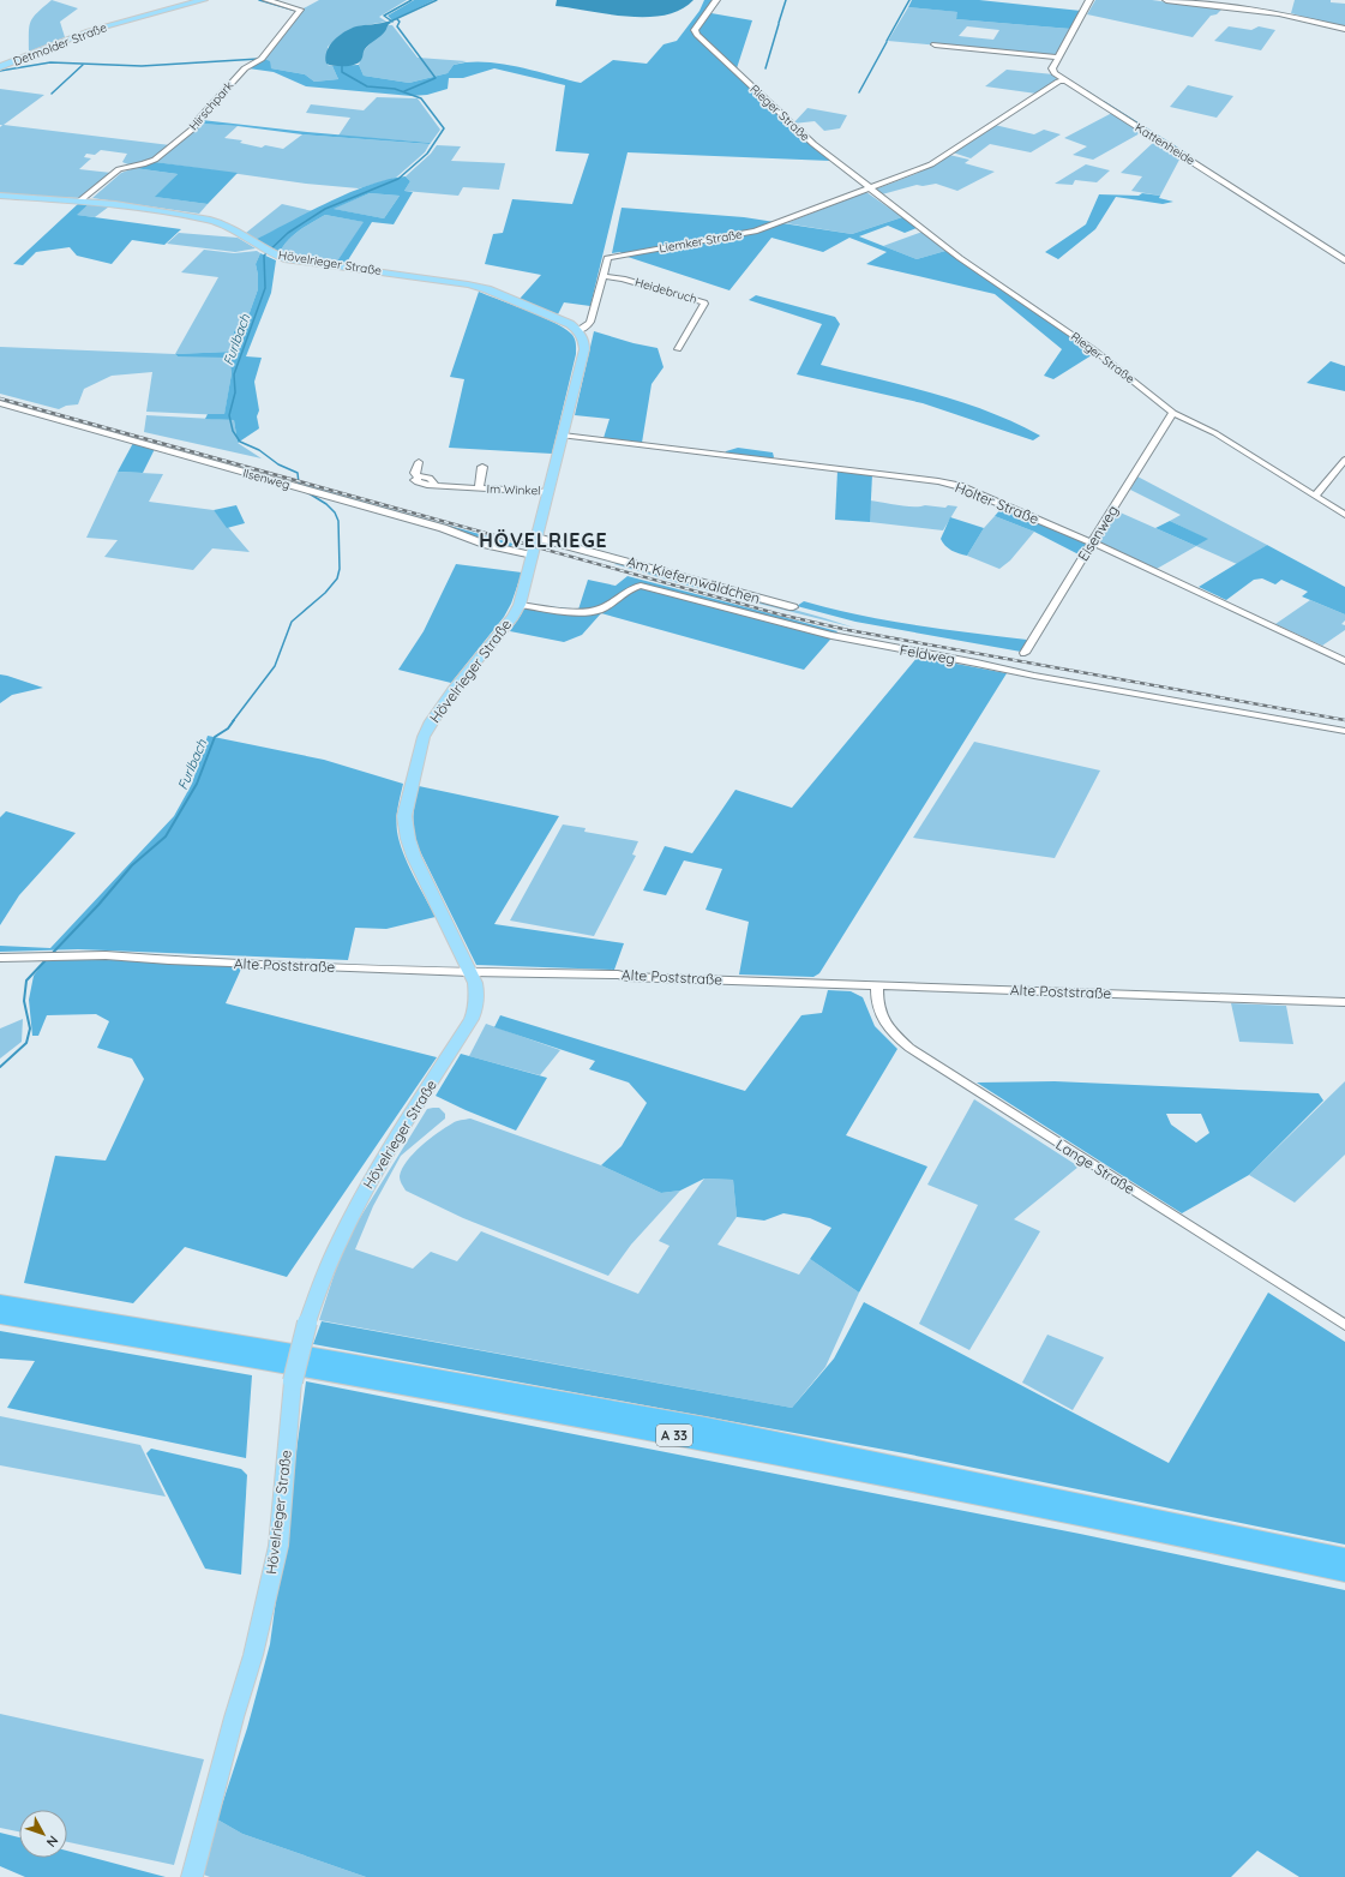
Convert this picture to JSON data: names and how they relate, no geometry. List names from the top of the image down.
{
  "streets": {
    "highway": ["A 33"],
    "main road": ["Detmolder Straße", "Hövelrieger Straße"],
    "street": [
      "Hirschpark",
      "Rieger Straße",
      "Kattenheide",
      "Liemker Straße",
      "Heidebruch",
      "Ilsenweg",
      "Im Winkel",
      "Holter Straße",
      "Eisenweg",
      "Am Kiefernwäldchen",
      "Feldweg",
      "Alte Poststraße",
      "Lange Straße"
    ]
  },
  "crossings": [
    ["Hirschpark", "Hövelrieger Straße"],
    ["Rieger Straße", "Liemker Straße"],
    ["Rieger Straße", "Eisenweg"],
    ["Liemker Straße", "Hövelrieger Straße"],
    ["Liemker Straße", "Heidebruch"],
    ["Hövelrieger Straße", "Ilsenweg"],
    ["Hövelrieger Straße", "Im Winkel"],
    ["Hövelrieger Straße", "Holter Straße"],
    ["Hövelrieger Straße", "Am Kiefernwäldchen"],
    ["Hövelrieger Straße", "Feldweg"],
    ["Hövelrieger Straße", "Alte Poststraße"],
    ["Holter Straße", "Eisenweg"],
    ["Alte Poststraße", "Lange Straße"]
  ],
  "districts": ["HÖVELRIEGE"],
  "water": ["Furlbach"],
  "north": "bottom right"
}
